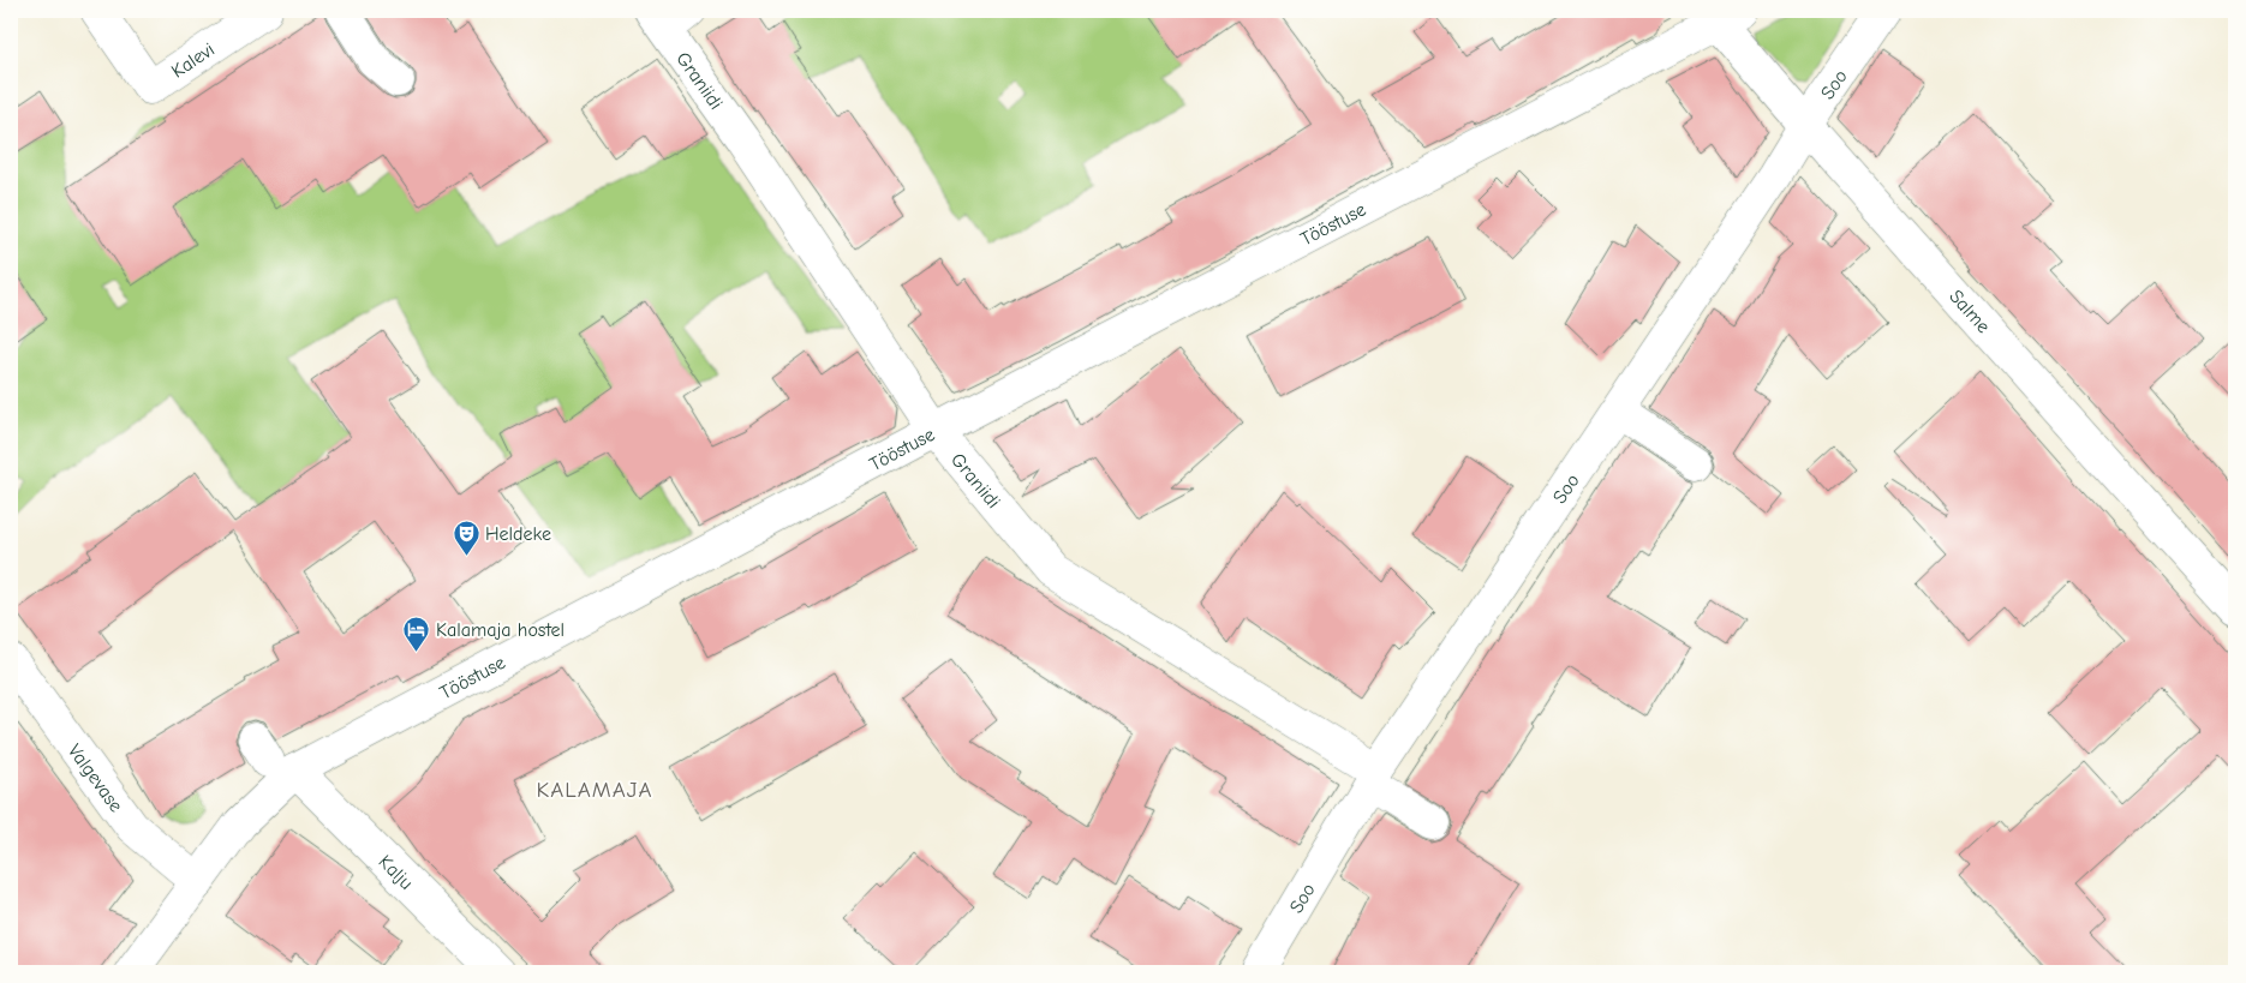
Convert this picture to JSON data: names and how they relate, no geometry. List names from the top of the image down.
{
  "streets": {
    "street": [
      "Kalevi",
      "Graniidi",
      "Soo",
      "Tööstuse",
      "Salme",
      "Valgevase",
      "Kalju"
    ]
  },
  "crossings": [
    ["Graniidi", "Soo"],
    ["Graniidi", "Tööstuse"],
    ["Soo", "Salme"],
    ["Tööstuse", "Salme"],
    ["Tööstuse", "Valgevase"],
    ["Tööstuse", "Kalju"]
  ],
  "districts": ["KALAMAJA"],
  "places": {
    "theatre": ["Heldeke"],
    "hotel": ["Kalamaja hostel"]
  }
}
